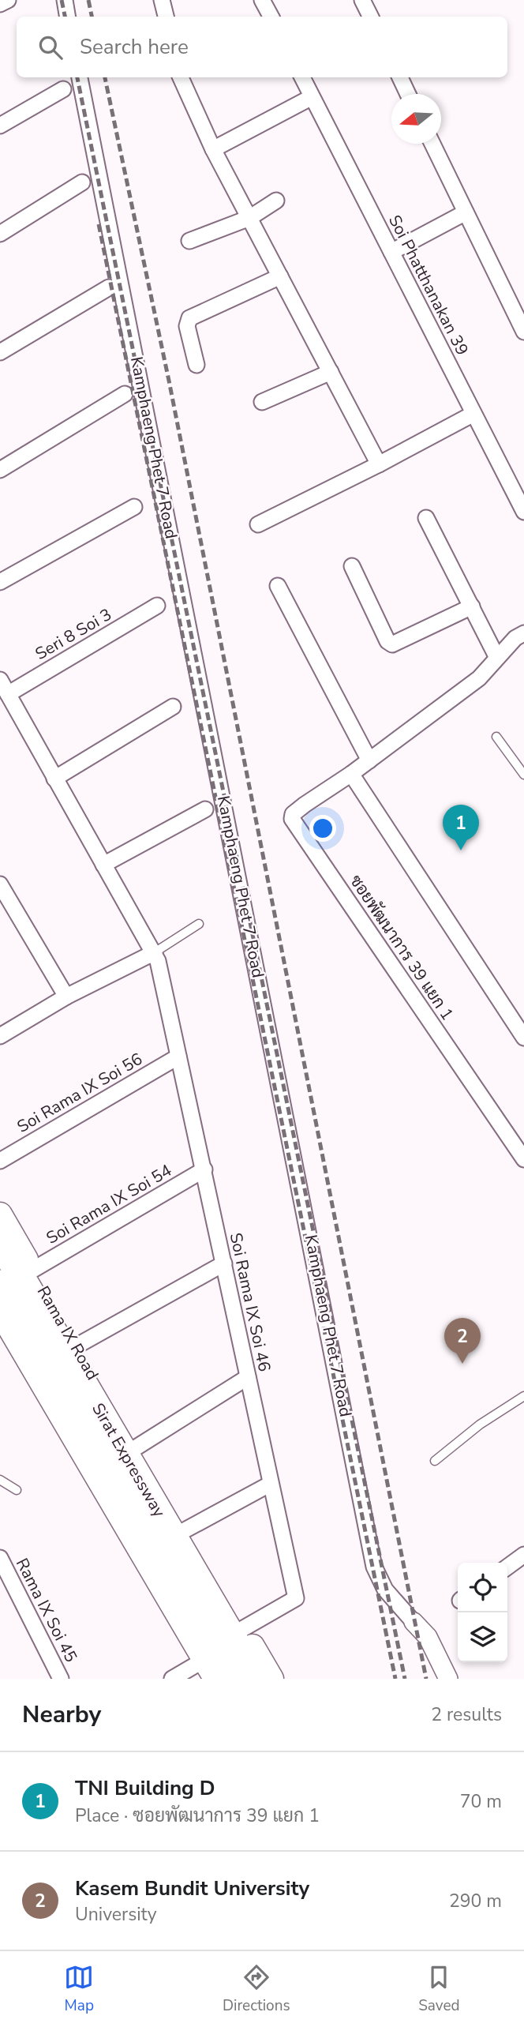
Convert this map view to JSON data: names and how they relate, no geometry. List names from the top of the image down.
{
  "streets": {
    "highway": ["Sirat Expressway"],
    "main road": ["Rama IX Road"],
    "street": [
      "Soi Phatthanakan 39",
      "Kamphaeng Phet 7 Road",
      "Seri 8 Soi 3",
      "ซอยพัฒนาการ 39 แยก 1",
      "Soi Rama IX Soi 56",
      "Soi Rama IX Soi 54",
      "Soi Rama IX Soi 46",
      "Rama IX Soi 45"
    ]
  },
  "crossings": [
    ["Seri 8 Soi 3", "Soi Rama IX Soi 46"],
    ["Soi Rama IX Soi 56", "Soi Rama IX Soi 46"],
    ["Soi Rama IX Soi 54", "Soi Rama IX Soi 46"],
    ["Soi Rama IX Soi 54", "Rama IX Road"],
    ["Soi Rama IX Soi 46", "Rama IX Road"]
  ],
  "north": "left",
  "page": {
    "search": "Search here",
    "pins": ["1", "2"],
    "heading": ["Nearby", "2 results"],
    "list": [
      {
        "mark": "1",
        "name": "TNI Building D",
        "note": "Place · ซอยพัฒนาการ 39 แยก 1",
        "value": "70 m"
      },
      {
        "mark": "2",
        "name": "Kasem Bundit University",
        "note": "University",
        "value": "290 m"
      }
    ],
    "nav": ["Map", "Directions", "Saved"]
  }
}
